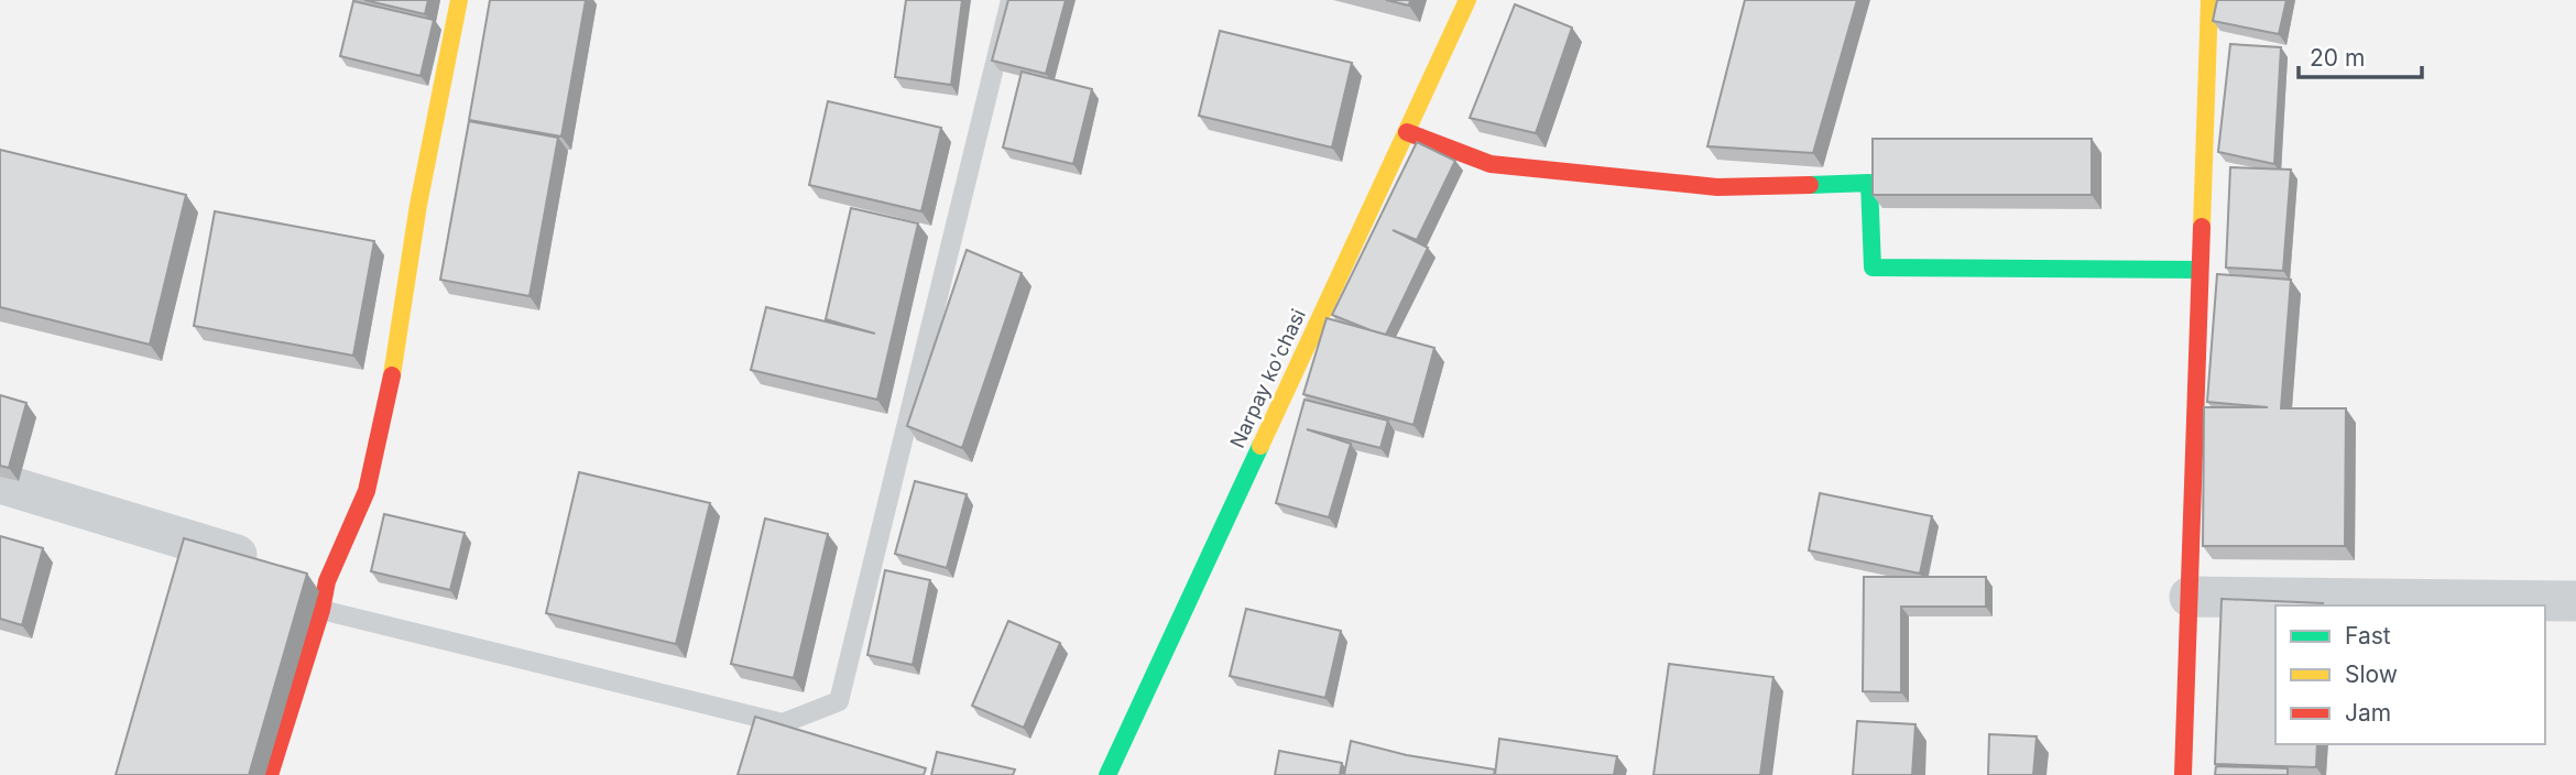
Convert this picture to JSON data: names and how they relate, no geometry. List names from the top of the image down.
{
  "streets": {
    "street": ["Narpay ko'chasi"]
  },
  "legend": ["Fast", "Slow", "Jam"],
  "scale_bar": "20 m"
}
